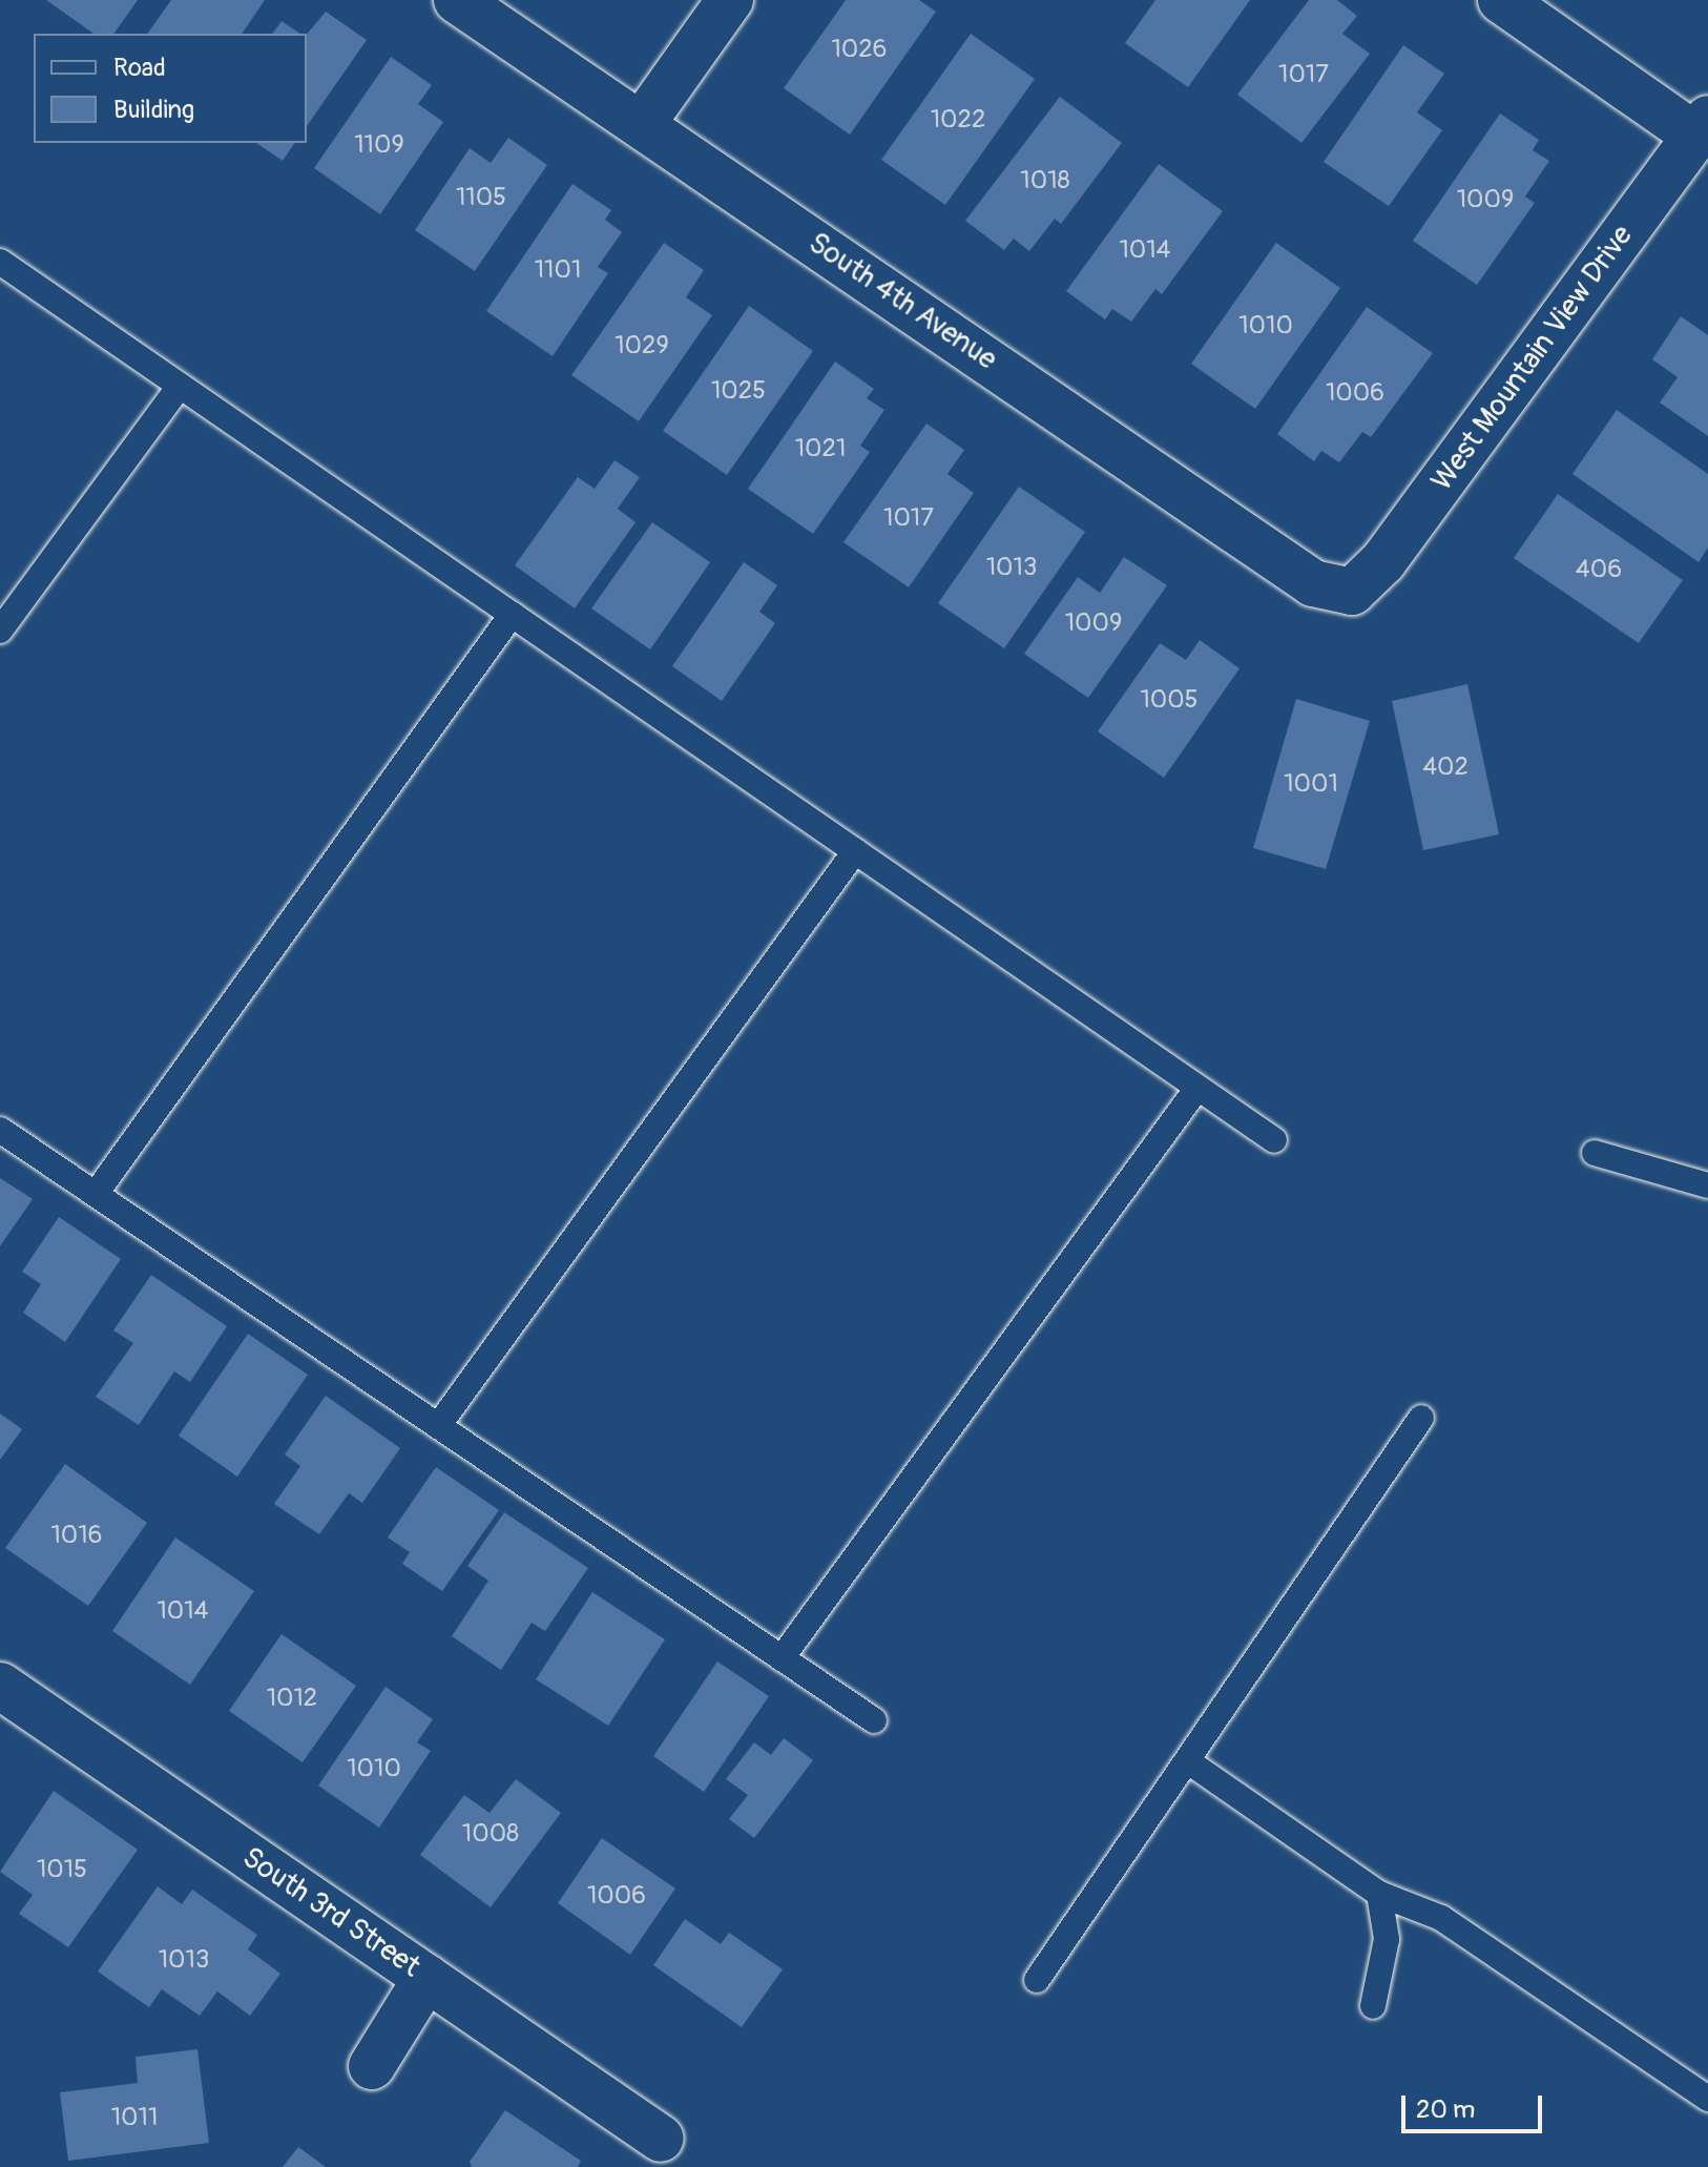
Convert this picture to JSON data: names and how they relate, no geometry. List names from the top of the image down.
{
  "streets": {
    "street": ["South 4th Avenue", "West Mountain View Drive", "South 3rd Street"]
  },
  "crossings": [
    ["South 4th Avenue", "West Mountain View Drive"]
  ],
  "house_numbers": [
    "1026",
    "1017",
    "1022",
    "1109",
    "1018",
    "1105",
    "1009",
    "1014",
    "1101",
    "1010",
    "1029",
    "1025",
    "1006",
    "1021",
    "1017",
    "1013",
    "406",
    "1009",
    "1005",
    "402",
    "1001",
    "1016",
    "1014",
    "1012",
    "1010",
    "1008",
    "1015",
    "1006",
    "1013",
    "1011"
  ],
  "legend": ["Road", "Building"],
  "scale_bar": "20 m"
}
